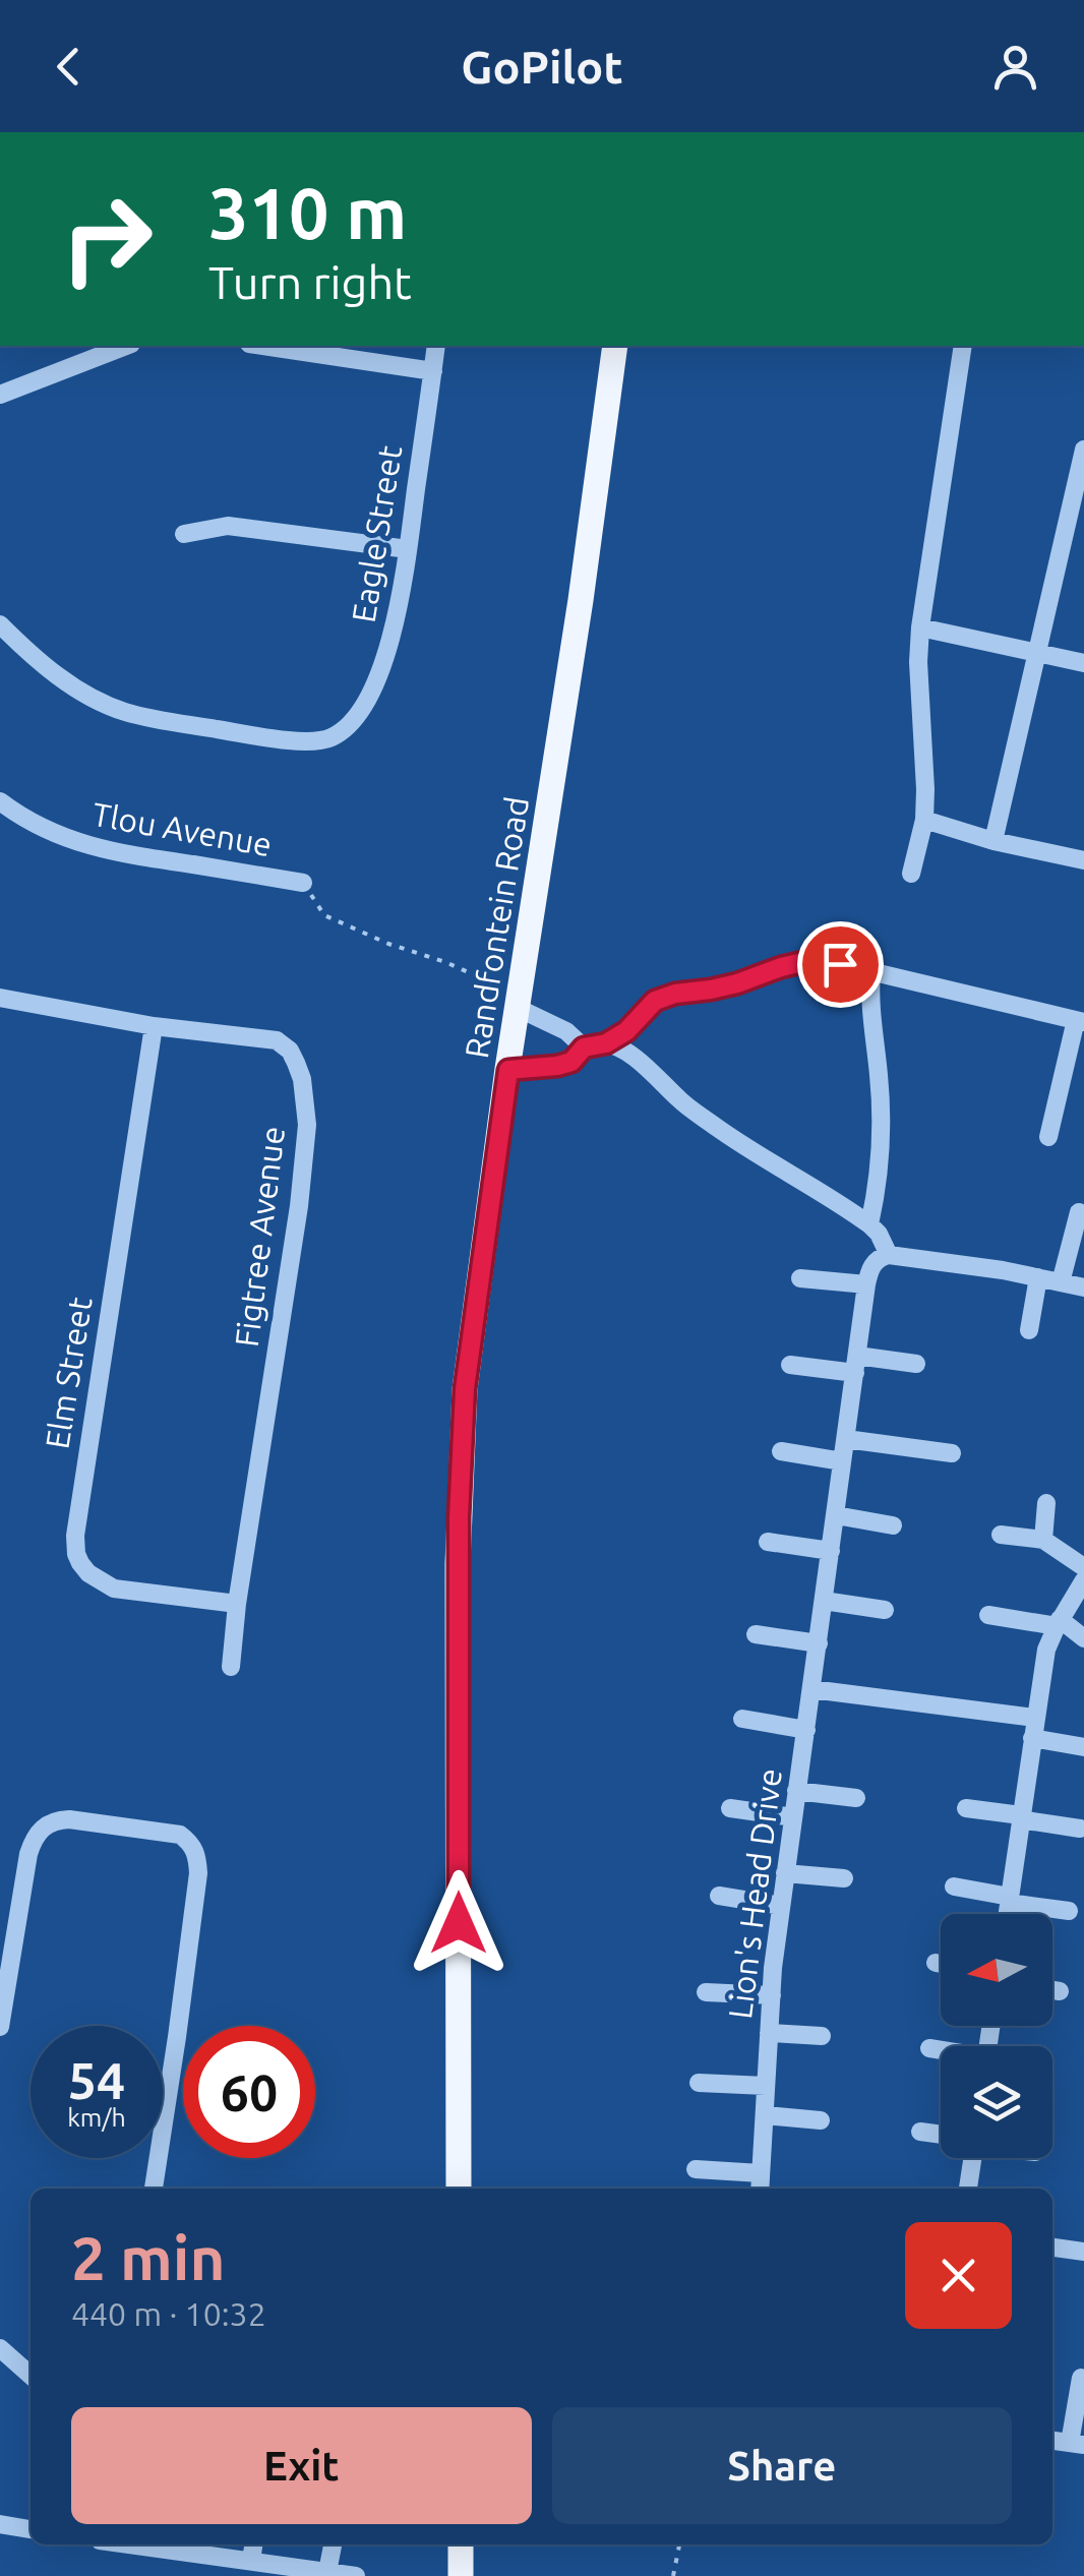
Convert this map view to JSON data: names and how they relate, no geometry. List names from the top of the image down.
{
  "streets": {
    "main road": ["Randfontein Road"],
    "street": [
      "Eagle Street",
      "Tlou Avenue",
      "Figtree Avenue",
      "Elm Street",
      "Lion's Head Drive"
    ]
  },
  "crossings": [
    ["Figtree Avenue", "Elm Street"]
  ],
  "north": "left",
  "page": {
    "header": "GoPilot",
    "turn": ["310 m", "Turn right"],
    "speed": "54 km/h",
    "limit": "60",
    "heading": ["2 min", "440 m · 10:32"],
    "buttons": ["Exit", "Share"]
  }
}
